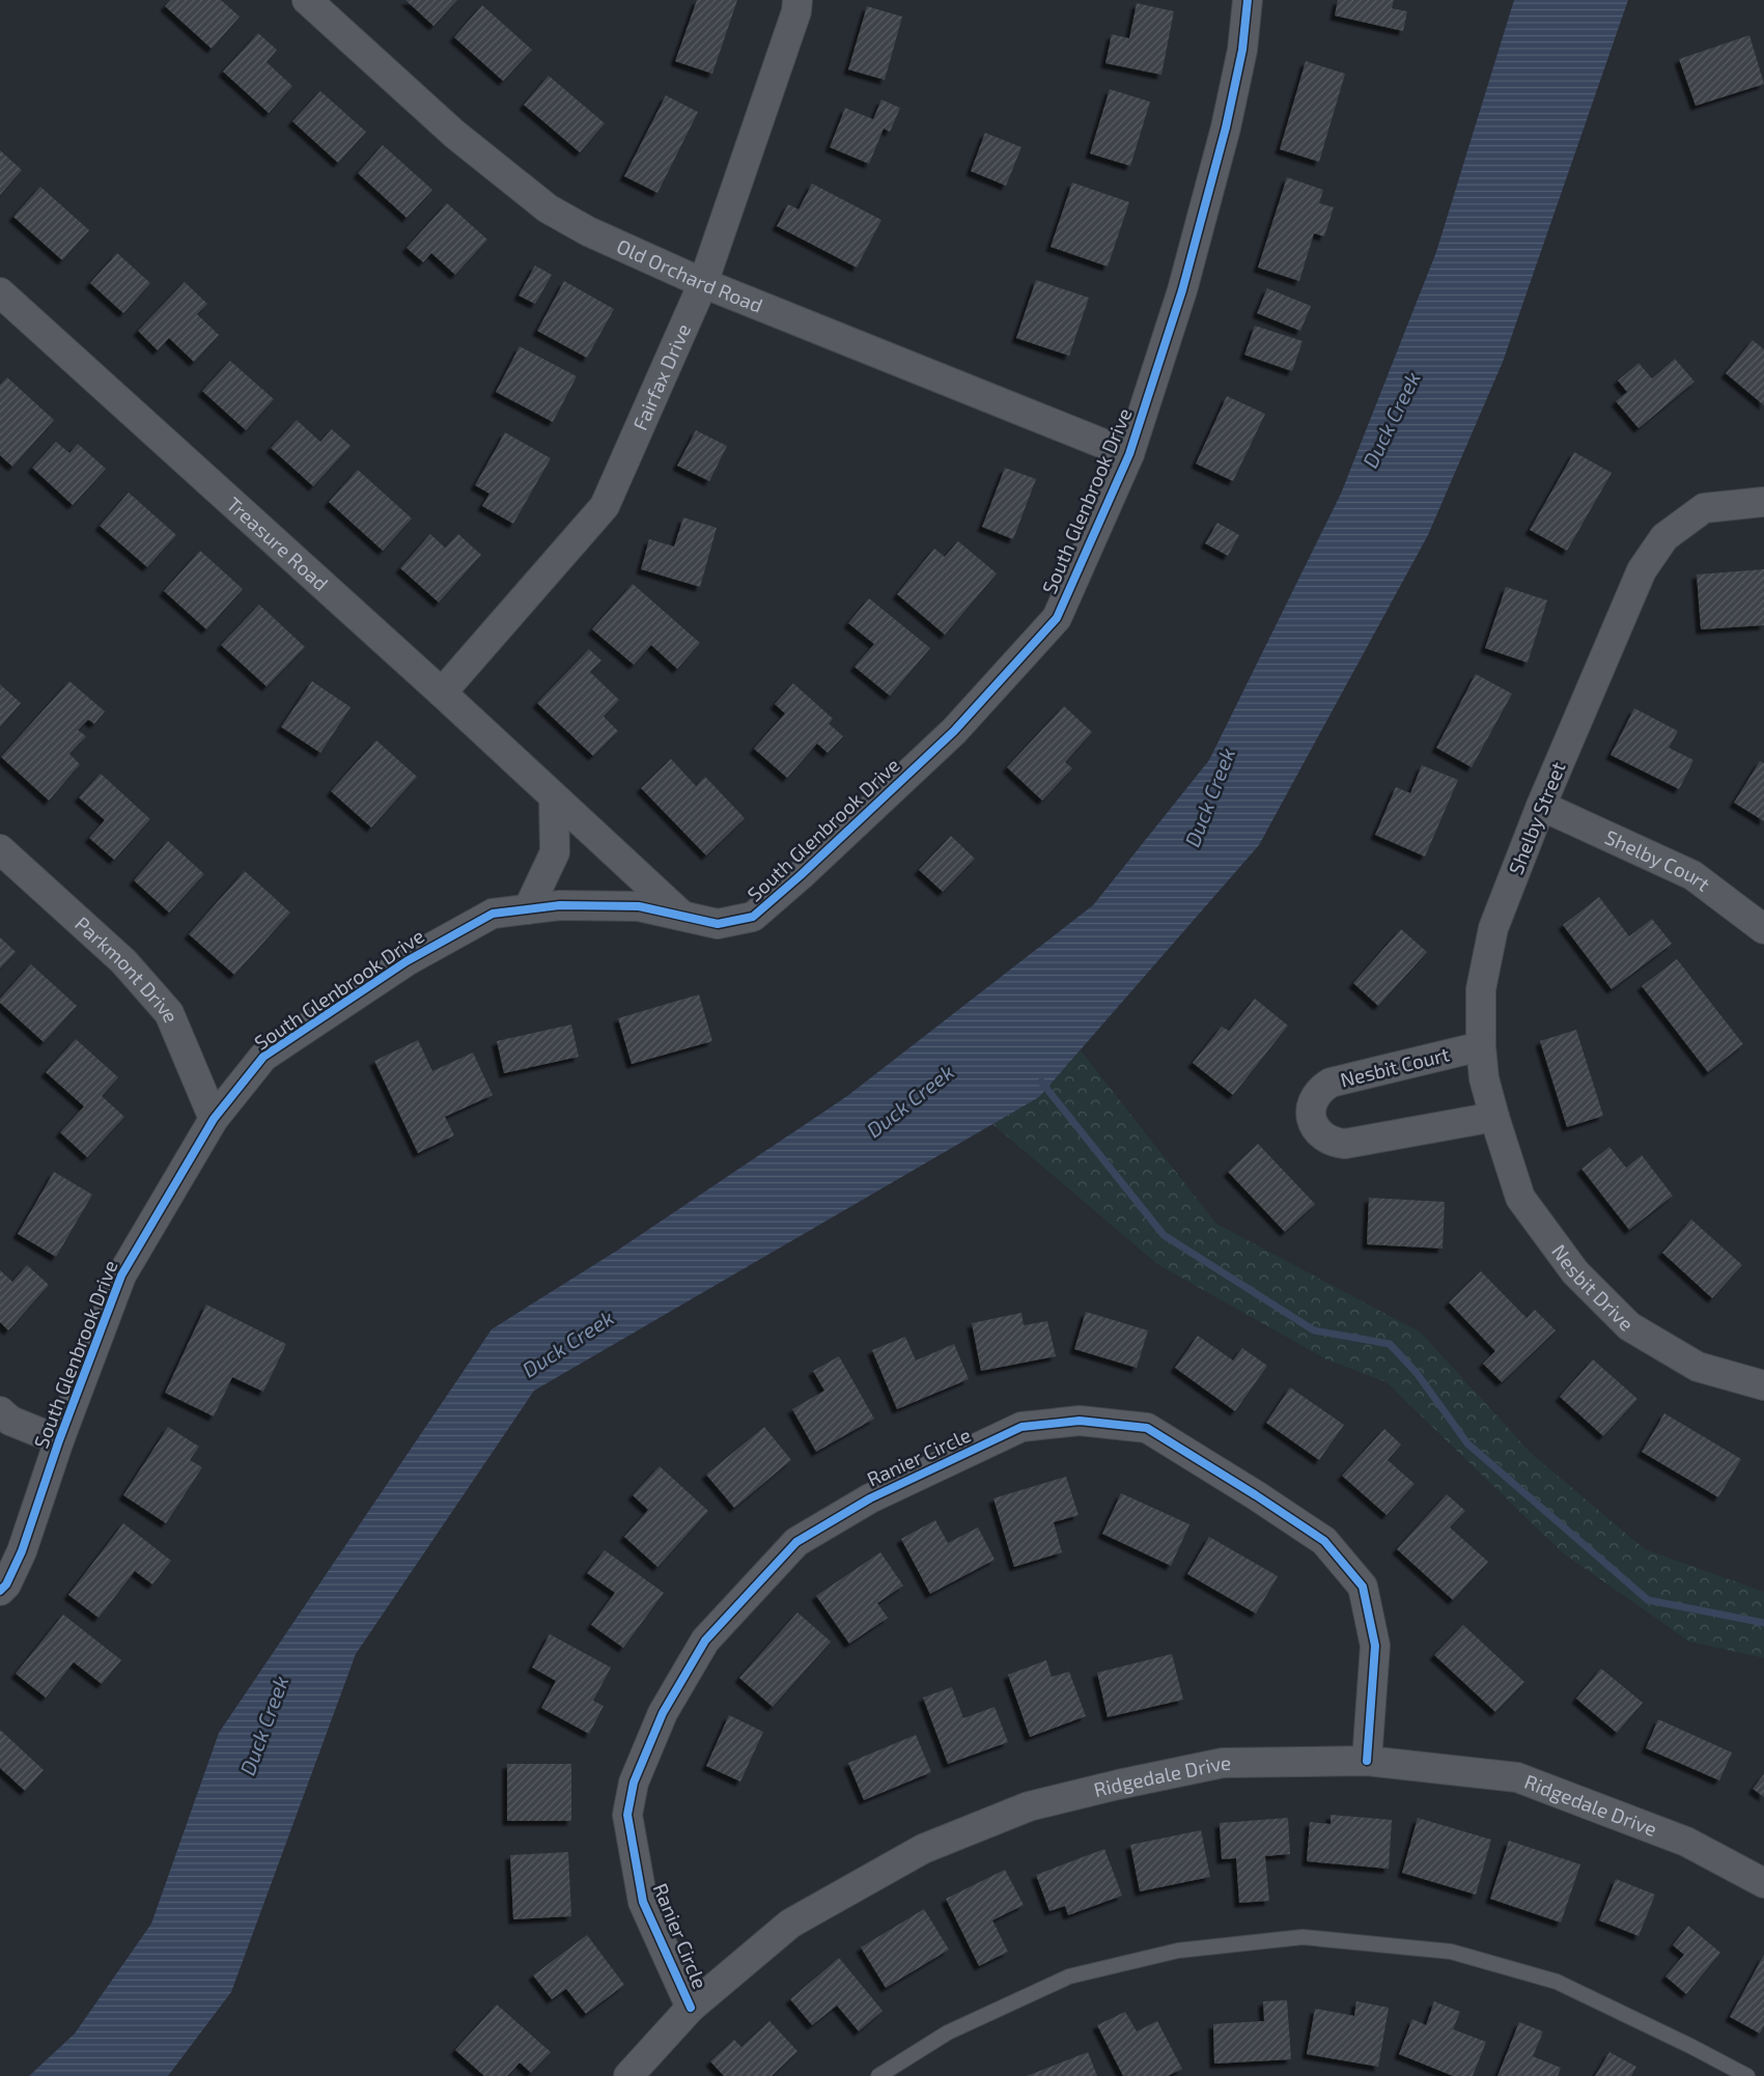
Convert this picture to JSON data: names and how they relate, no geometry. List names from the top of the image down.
{
  "streets": {
    "street": [
      "Old Orchard Road",
      "Fairfax Drive",
      "South Glenbrook Drive",
      "Treasure Road",
      "Shelby Street",
      "Shelby Court",
      "Parkmont Drive",
      "Nesbit Court",
      "Nesbit Drive",
      "Ranier Circle",
      "Ridgedale Drive"
    ]
  },
  "crossings": [
    ["Old Orchard Road", "Fairfax Drive"],
    ["Old Orchard Road", "South Glenbrook Drive"],
    ["Fairfax Drive", "Treasure Road"],
    ["South Glenbrook Drive", "Treasure Road"],
    ["South Glenbrook Drive", "Parkmont Drive"],
    ["Shelby Street", "Shelby Court"],
    ["Shelby Street", "Nesbit Court"],
    ["Shelby Street", "Nesbit Drive"],
    ["Nesbit Court", "Nesbit Drive"],
    ["Ranier Circle", "Ridgedale Drive"]
  ],
  "water": ["Duck Creek"]
}
